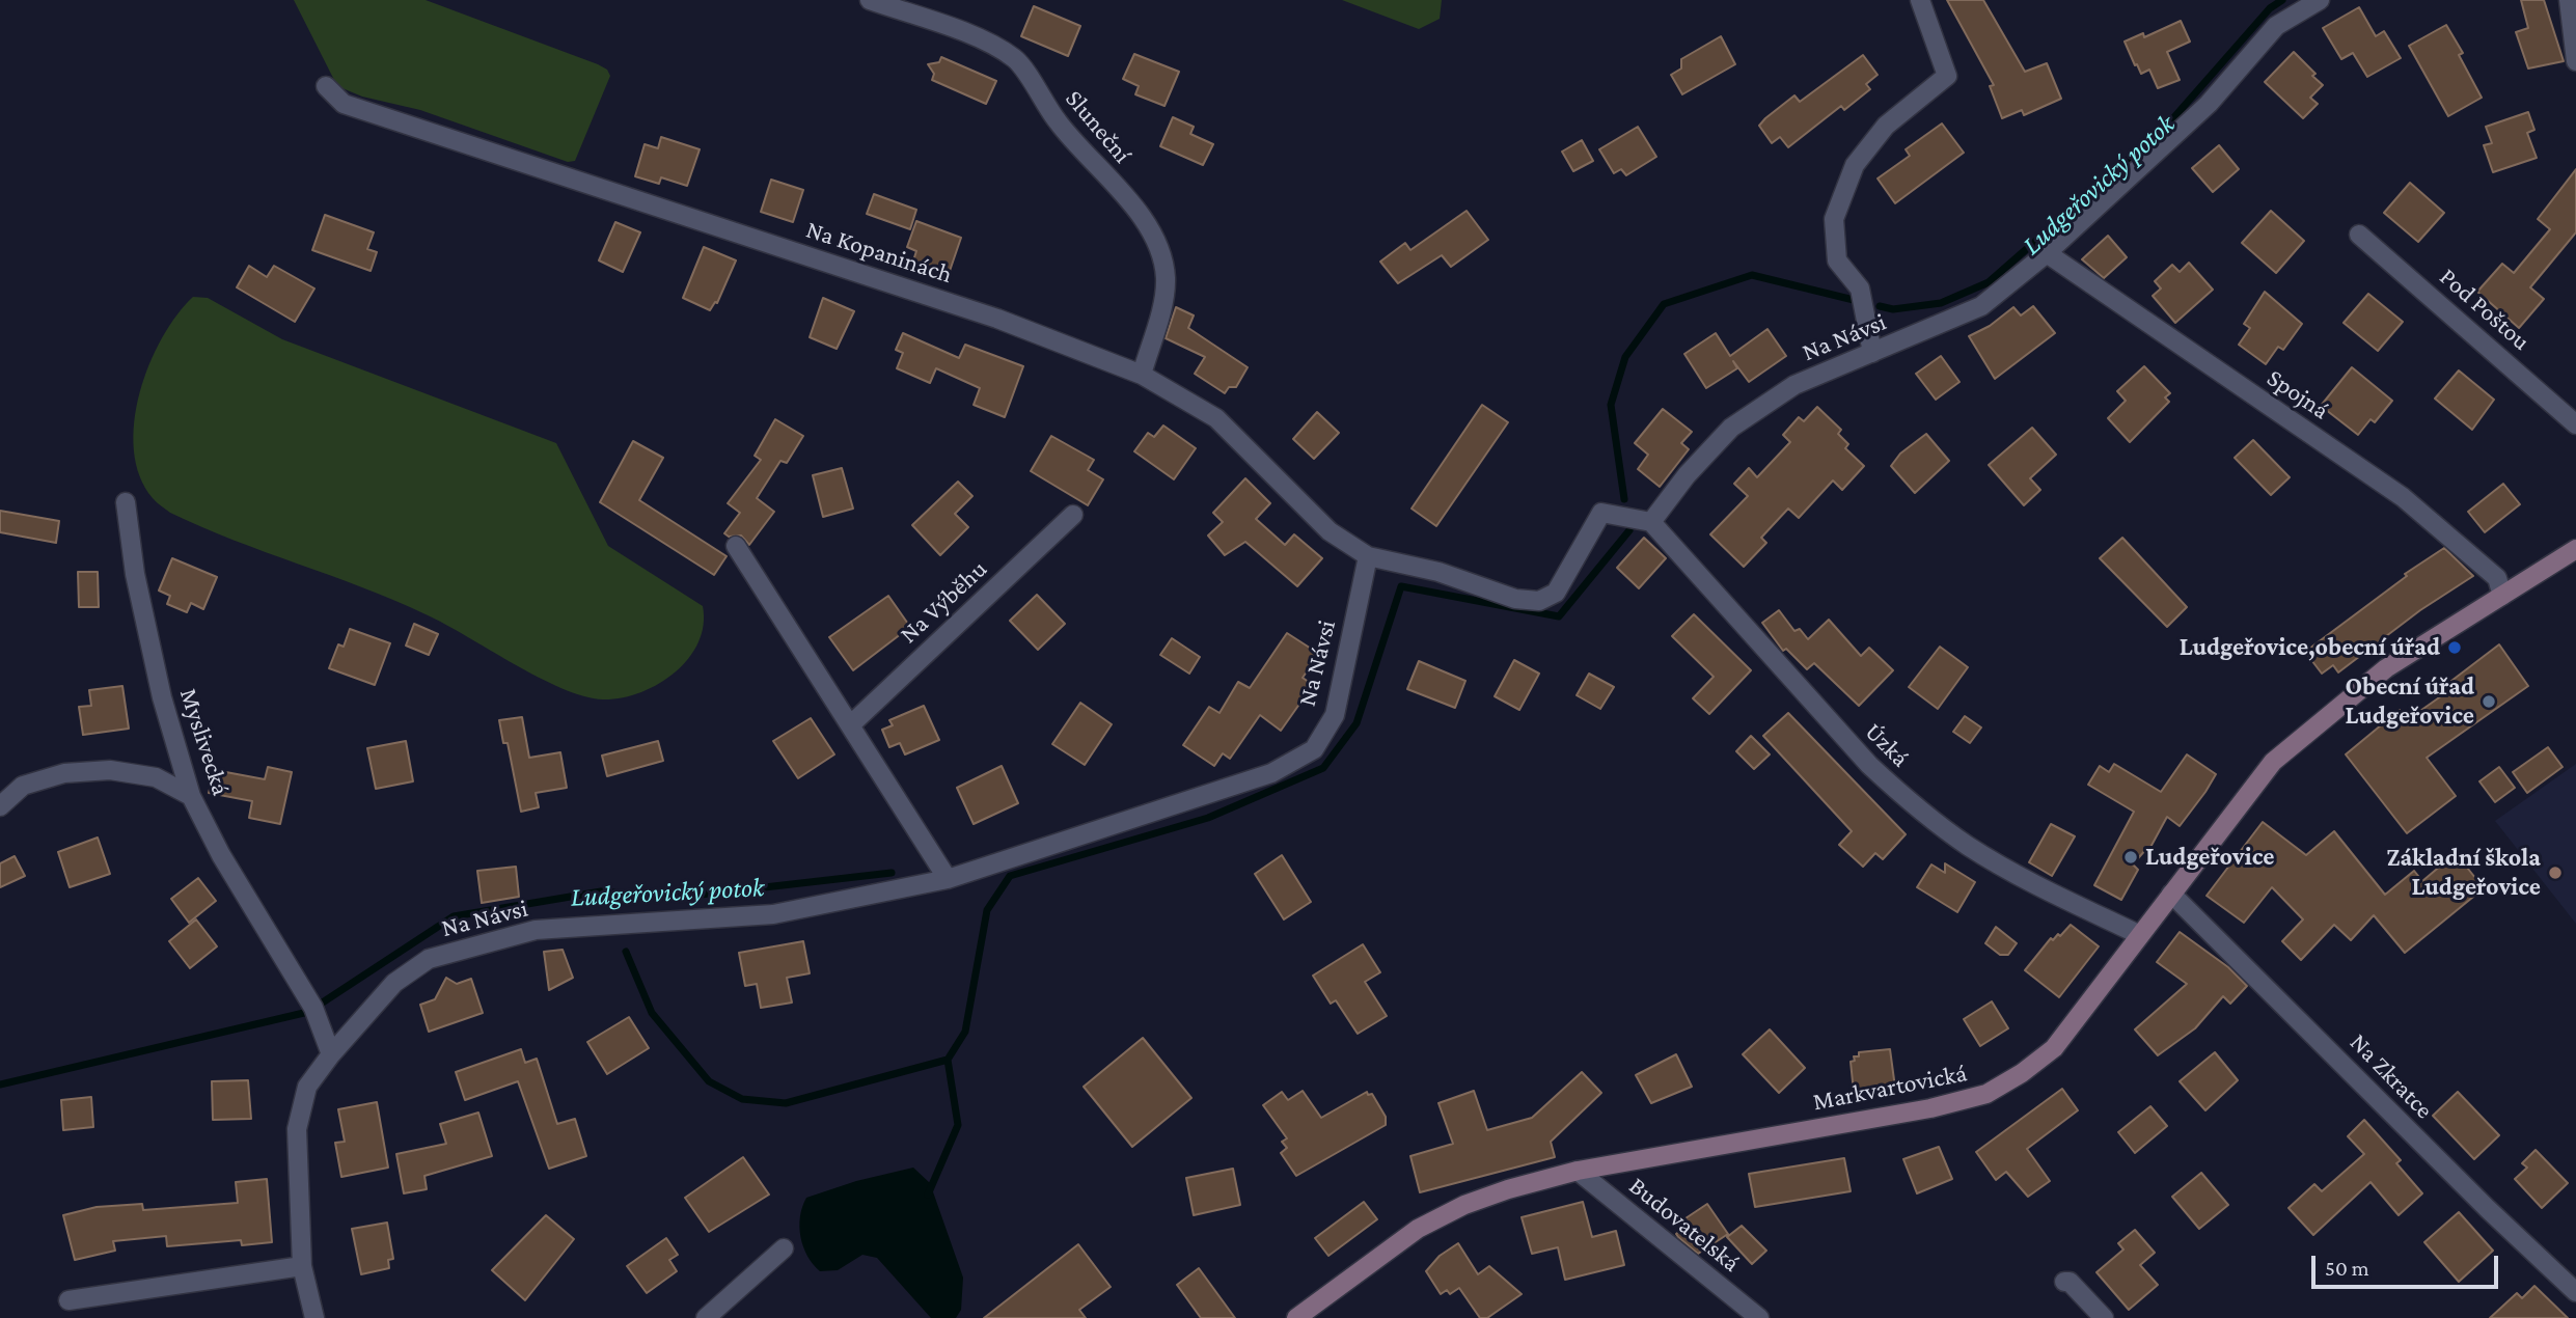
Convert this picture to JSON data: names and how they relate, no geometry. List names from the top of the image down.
{
  "streets": {
    "street": [
      "Sluneční",
      "Na Kopaninách",
      "Pod Poštou",
      "Na Návsi",
      "Spojná",
      "Na Výběhu",
      "Myslivecká",
      "Úzká",
      "Na Zkratce",
      "Markvartovická",
      "Budovatelská"
    ]
  },
  "crossings": [
    ["Sluneční", "Na Kopaninách"],
    ["Na Kopaninách", "Na Návsi"],
    ["Na Návsi", "Spojná"],
    ["Na Návsi", "Myslivecká"],
    ["Na Návsi", "Úzká"],
    ["Spojná", "Markvartovická"],
    ["Úzká", "Markvartovická"],
    ["Na Zkratce", "Markvartovická"],
    ["Markvartovická", "Budovatelská"]
  ],
  "water": ["Ludgeřovický potok"],
  "places": [
    "Ludgeřovice,obecní úřad",
    "Obecní úřad Ludgeřovice",
    "Ludgeřovice",
    "Základní škola Ludgeřovice"
  ],
  "scale_bar": "50 m"
}
